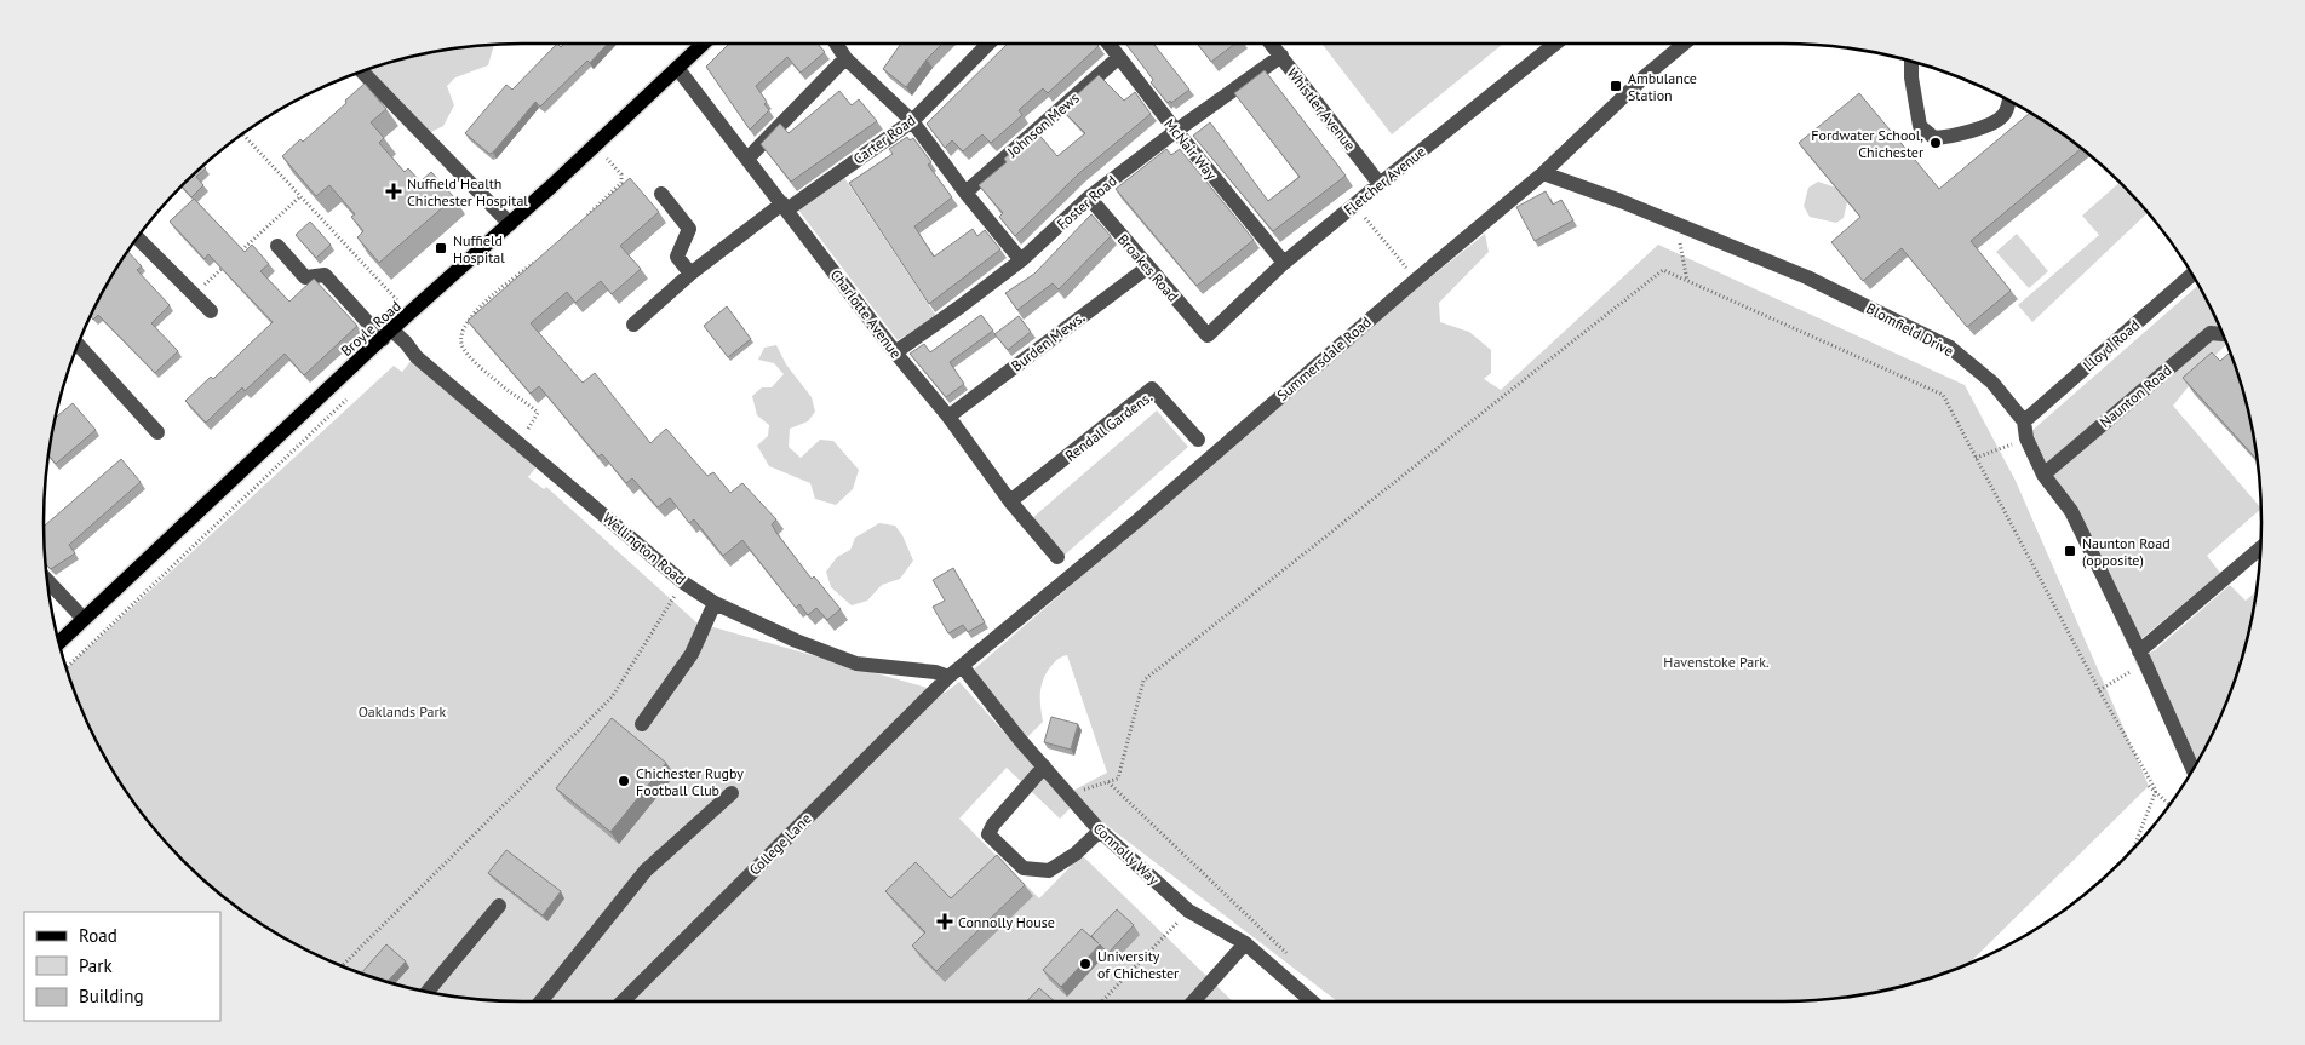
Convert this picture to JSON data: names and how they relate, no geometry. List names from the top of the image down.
{
  "streets": {
    "main road": ["Broyle Road"],
    "street": [
      "Whistler Avenue",
      "Johnson Mews",
      "Carter Road",
      "McNair Way",
      "Fletcher Avenue",
      "Foster Road",
      "Broakes Road",
      "Charlotte Avenue",
      "Blomfield Drive",
      "Burden Mews.",
      "Lloyd Road",
      "Summersdale Road",
      "Naunton Road",
      "Rendall Gardens.",
      "Wellington Road",
      "College Lane",
      "Connolly Way"
    ]
  },
  "crossings": [
    ["Whistler Avenue", "Fletcher Avenue"],
    ["Whistler Avenue", "Foster Road"],
    ["Johnson Mews", "McNair Way"],
    ["Carter Road", "Charlotte Avenue"],
    ["McNair Way", "Fletcher Avenue"],
    ["McNair Way", "Foster Road"],
    ["Fletcher Avenue", "Broakes Road"],
    ["Foster Road", "Broakes Road"],
    ["Foster Road", "Charlotte Avenue"],
    ["Broakes Road", "Burden Mews."],
    ["Charlotte Avenue", "Broyle Road"],
    ["Charlotte Avenue", "Burden Mews."],
    ["Charlotte Avenue", "Rendall Gardens."],
    ["Broyle Road", "Wellington Road"],
    ["Blomfield Drive", "Lloyd Road"],
    ["Blomfield Drive", "Summersdale Road"],
    ["Summersdale Road", "Wellington Road"],
    ["Summersdale Road", "College Lane"],
    ["Summersdale Road", "Connolly Way"],
    ["Wellington Road", "College Lane"]
  ],
  "parks": ["Havenstoke Park.", "Oaklands Park"],
  "places": {
    "transit": ["Ambulance Station", "Nuffield Hospital", "Naunton Road (opposite)"],
    "other": ["Fordwater School, Chichester", "Chichester Rugby Football Club", "University of Chichester"],
    "health": ["Nuffield Health Chichester Hospital", "Connolly House"]
  },
  "legend": ["Road", "Park", "Building"]
}
